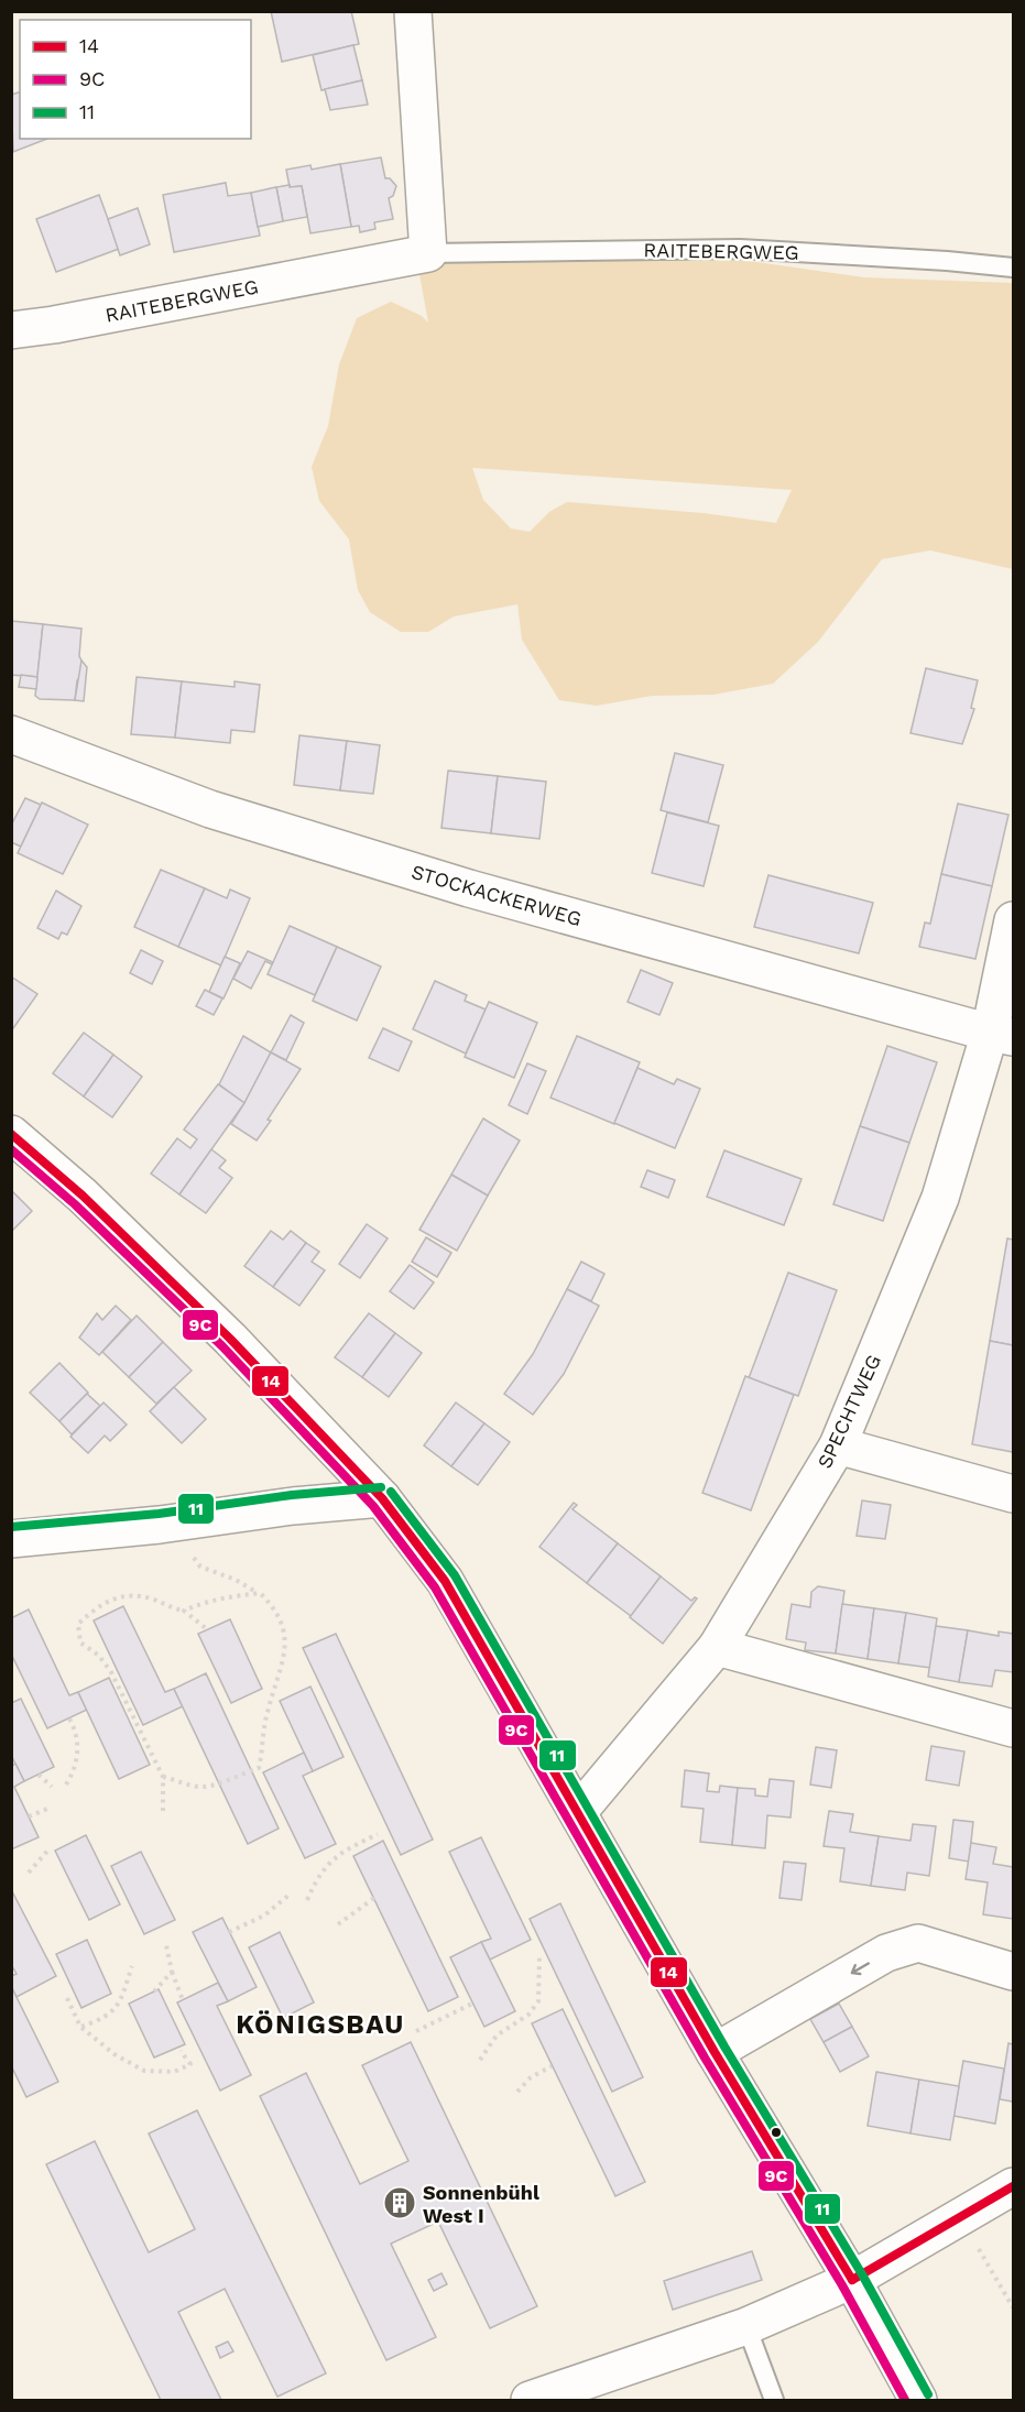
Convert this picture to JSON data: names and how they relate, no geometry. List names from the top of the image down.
{
  "streets": {
    "street": ["RAITEBERGWEG", "STOCKACKERWEG", "SPECHTWEG"]
  },
  "crossings": [
    ["STOCKACKERWEG", "SPECHTWEG"]
  ],
  "districts": ["KÖNIGSBAU"],
  "places": {
    "building": ["Sonnenbühl West I"]
  },
  "lines": ["transit line 14", "transit line 9C", "transit line 11"],
  "legend": ["14", "9C", "11"]
}
